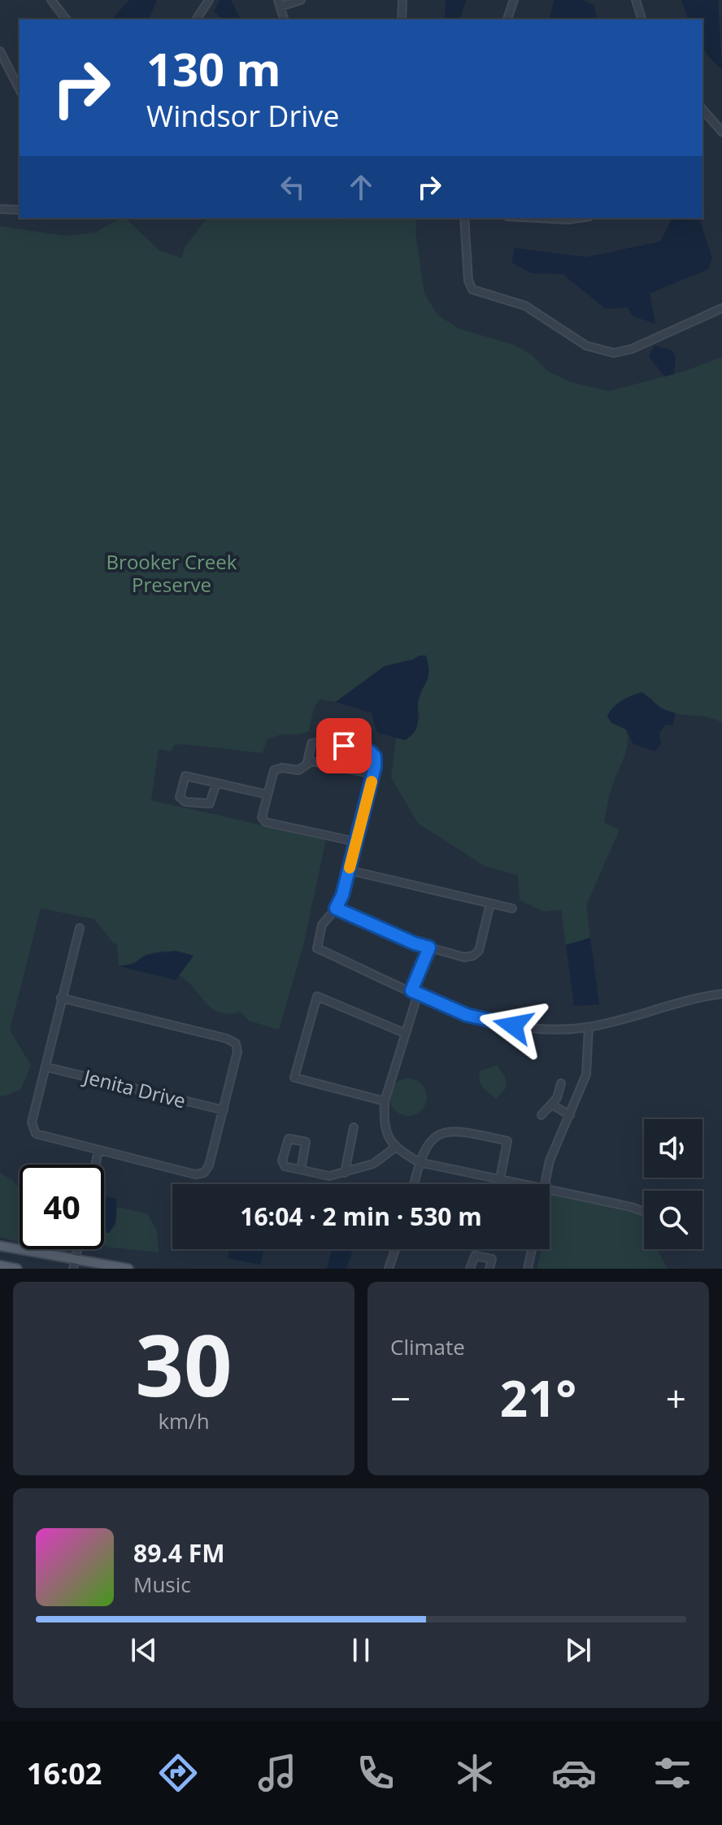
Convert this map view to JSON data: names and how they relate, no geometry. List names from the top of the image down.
{
  "streets": {
    "street": ["Jenita Drive"]
  },
  "parks": ["Brooker Creek Preserve"],
  "page": {
    "turn": ["130 m", "Windsor Drive"],
    "limit": "40",
    "trip": "16:04 · 2 min · 530 m",
    "tile": [
      ["30", "km/h"],
      "Climate"
    ],
    "heat": ["−", "21°", "+"],
    "song": ["89.4 FM", "Music"],
    "tabs": "16:02"
  }
}
